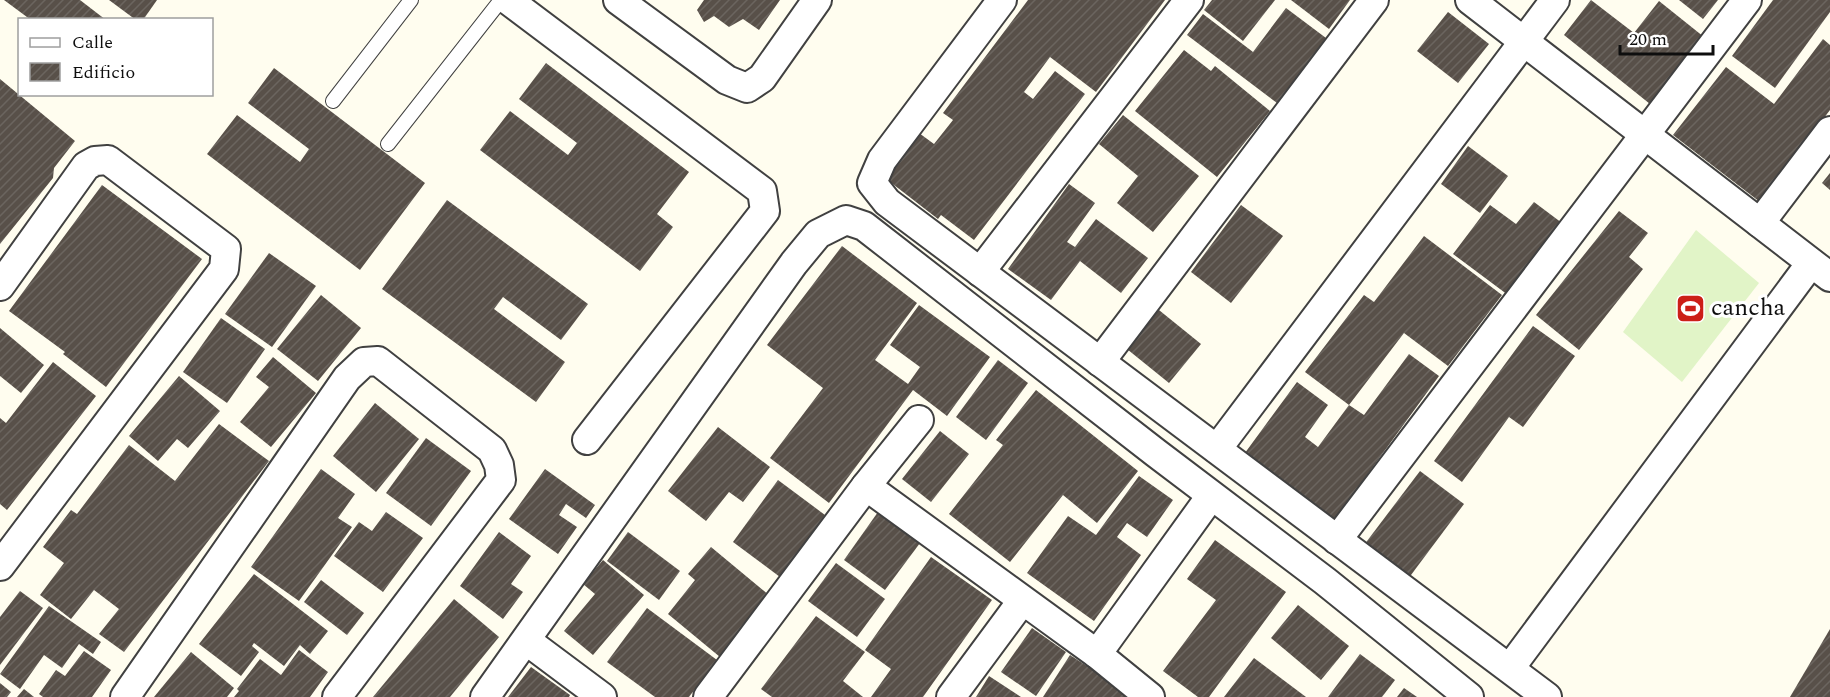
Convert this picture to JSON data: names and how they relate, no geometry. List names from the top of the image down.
{
  "places": {
    "sports": ["cancha"]
  },
  "legend": ["Calle", "Edificio"],
  "scale_bar": "20 m"
}
